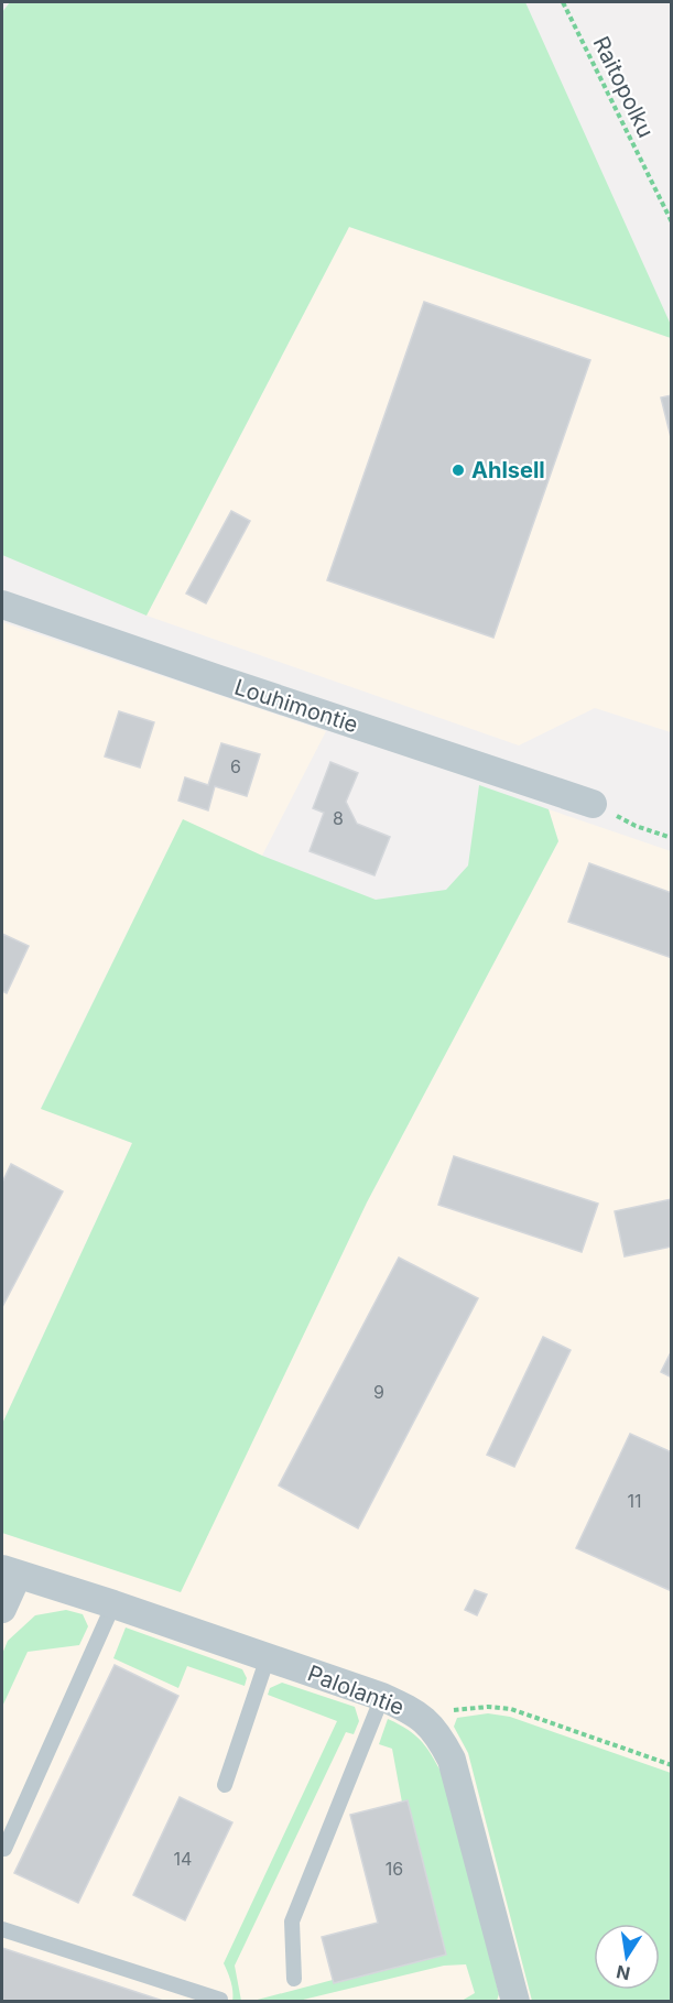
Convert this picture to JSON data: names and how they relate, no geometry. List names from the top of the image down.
{
  "streets": {
    "street": ["Louhimontie", "Palolantie"],
    "path": ["Raitopolku"]
  },
  "places": ["Ahlsell"],
  "house_numbers": [
    "6",
    "8",
    "9",
    "11",
    "14",
    "16"
  ],
  "north": "bottom"
}
